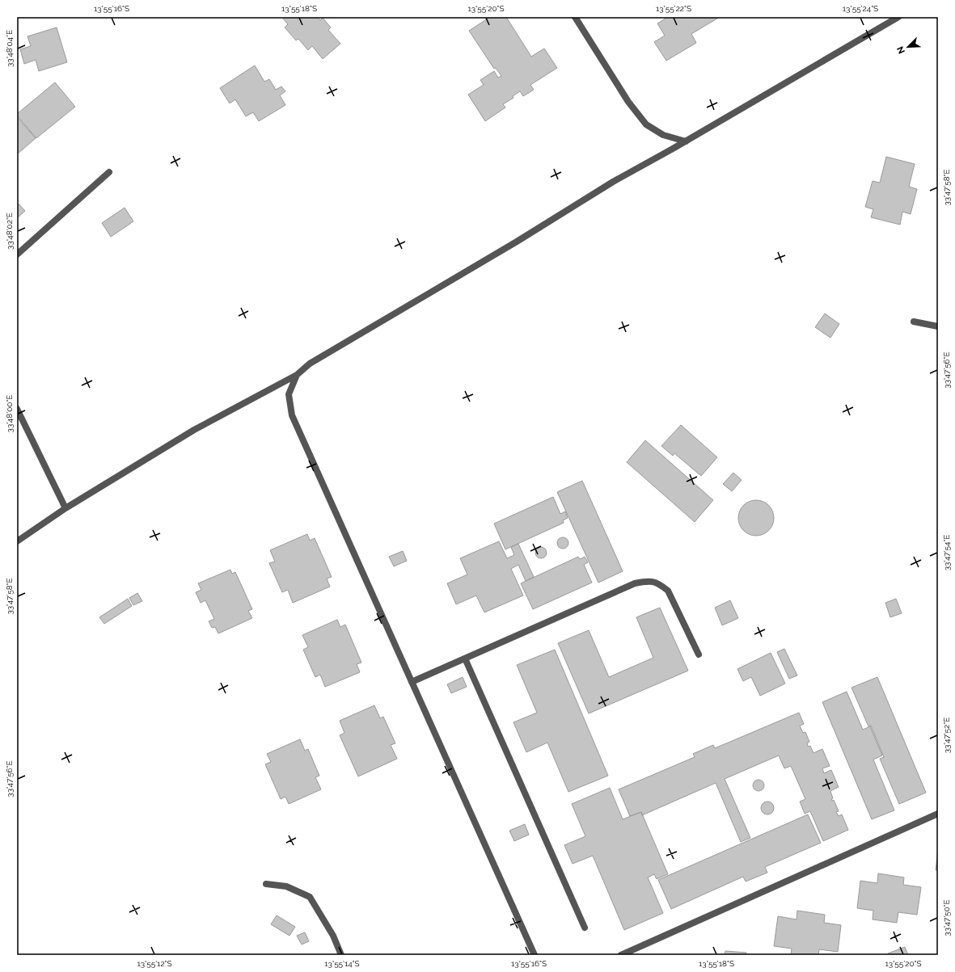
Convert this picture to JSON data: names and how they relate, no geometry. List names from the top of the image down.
{
  "north": "bottom left",
  "coordinates": [
    "13°55'16\"S",
    "13°55'18\"S",
    "13°55'20\"S",
    "13°55'22\"S",
    "13°55'24\"S",
    "33°48'04\"E",
    "33°47'58\"E",
    "33°48'02\"E",
    "33°47'56\"E",
    "33°48'00\"E",
    "33°47'54\"E",
    "33°47'52\"E",
    "33°47'50\"E",
    "13°55'12\"S",
    "13°55'14\"S"
  ]
}
